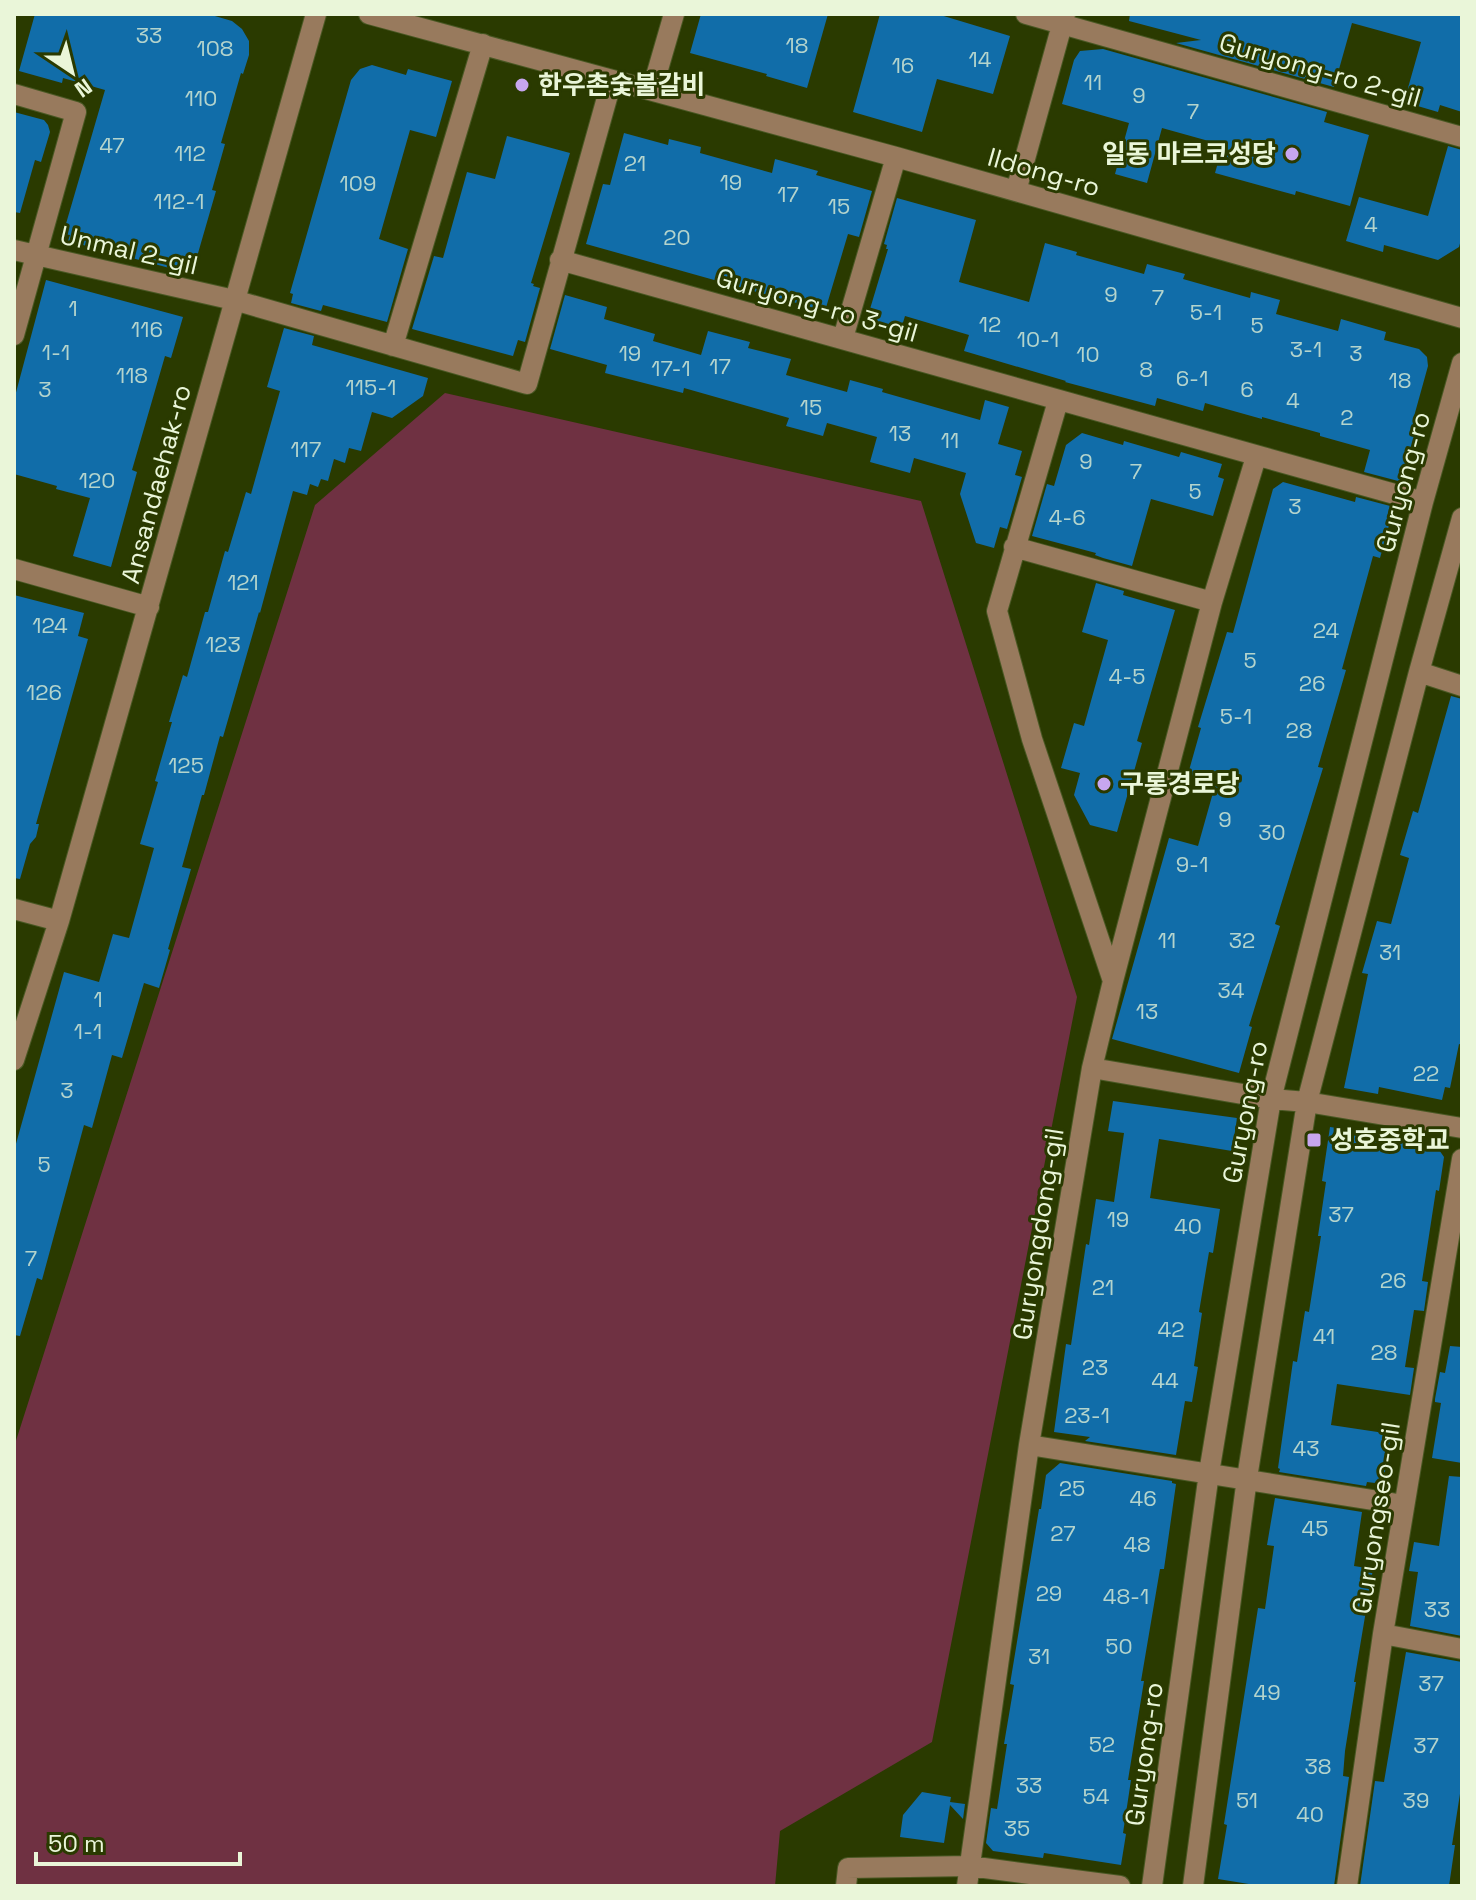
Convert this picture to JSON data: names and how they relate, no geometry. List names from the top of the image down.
{
  "streets": {
    "street": [
      "Guryong-ro 2-gil",
      "Ildong-ro",
      "Unmal 2-gil",
      "Guryong-ro 3-gil",
      "Guryong-ro",
      "Ansandaehak-ro",
      "Guryongdong-gil",
      "Guryongseo-gil"
    ]
  },
  "crossings": [
    ["Unmal 2-gil", "Guryong-ro 3-gil"],
    ["Unmal 2-gil", "Ansandaehak-ro"],
    ["Guryong-ro 3-gil", "Guryong-ro"],
    ["Guryong-ro 3-gil", "Guryongdong-gil"]
  ],
  "places": {
    "other": ["한우촌숯불갈비", "일동 마르코성당", "구롱경로당"],
    "transit": ["성호중학교"]
  },
  "house_numbers": [
    "33",
    "18",
    "108",
    "14",
    "16",
    "11",
    "9",
    "110",
    "7",
    "47",
    "112",
    "21",
    "19",
    "109",
    "17",
    "112-1",
    "15",
    "4",
    "20",
    "9",
    "7",
    "1",
    "5-1",
    "12",
    "5",
    "116",
    "10-1",
    "3-1",
    "1-1",
    "19",
    "3",
    "10",
    "17",
    "17-1",
    "8",
    "118",
    "6-1",
    "18",
    "115-1",
    "3",
    "6",
    "4",
    "15",
    "2",
    "13",
    "11",
    "117",
    "9",
    "7",
    "120",
    "5",
    "3",
    "4-6",
    "121",
    "124",
    "24",
    "123",
    "5",
    "4-5",
    "26",
    "126",
    "5-1",
    "28",
    "125",
    "9",
    "30",
    "9-1",
    "11",
    "32",
    "31",
    "34",
    "1",
    "13",
    "1-1",
    "22",
    "3",
    "5",
    "37",
    "19",
    "40",
    "7",
    "26",
    "21",
    "42",
    "41",
    "28",
    "23",
    "44",
    "23-1",
    "43",
    "25",
    "46",
    "45",
    "27",
    "48",
    "29",
    "48-1",
    "33",
    "50",
    "31",
    "37",
    "49",
    "52",
    "37",
    "38",
    "33",
    "54",
    "51",
    "39",
    "40",
    "35"
  ],
  "scale_bar": "50 m",
  "north": "bottom right"
}
